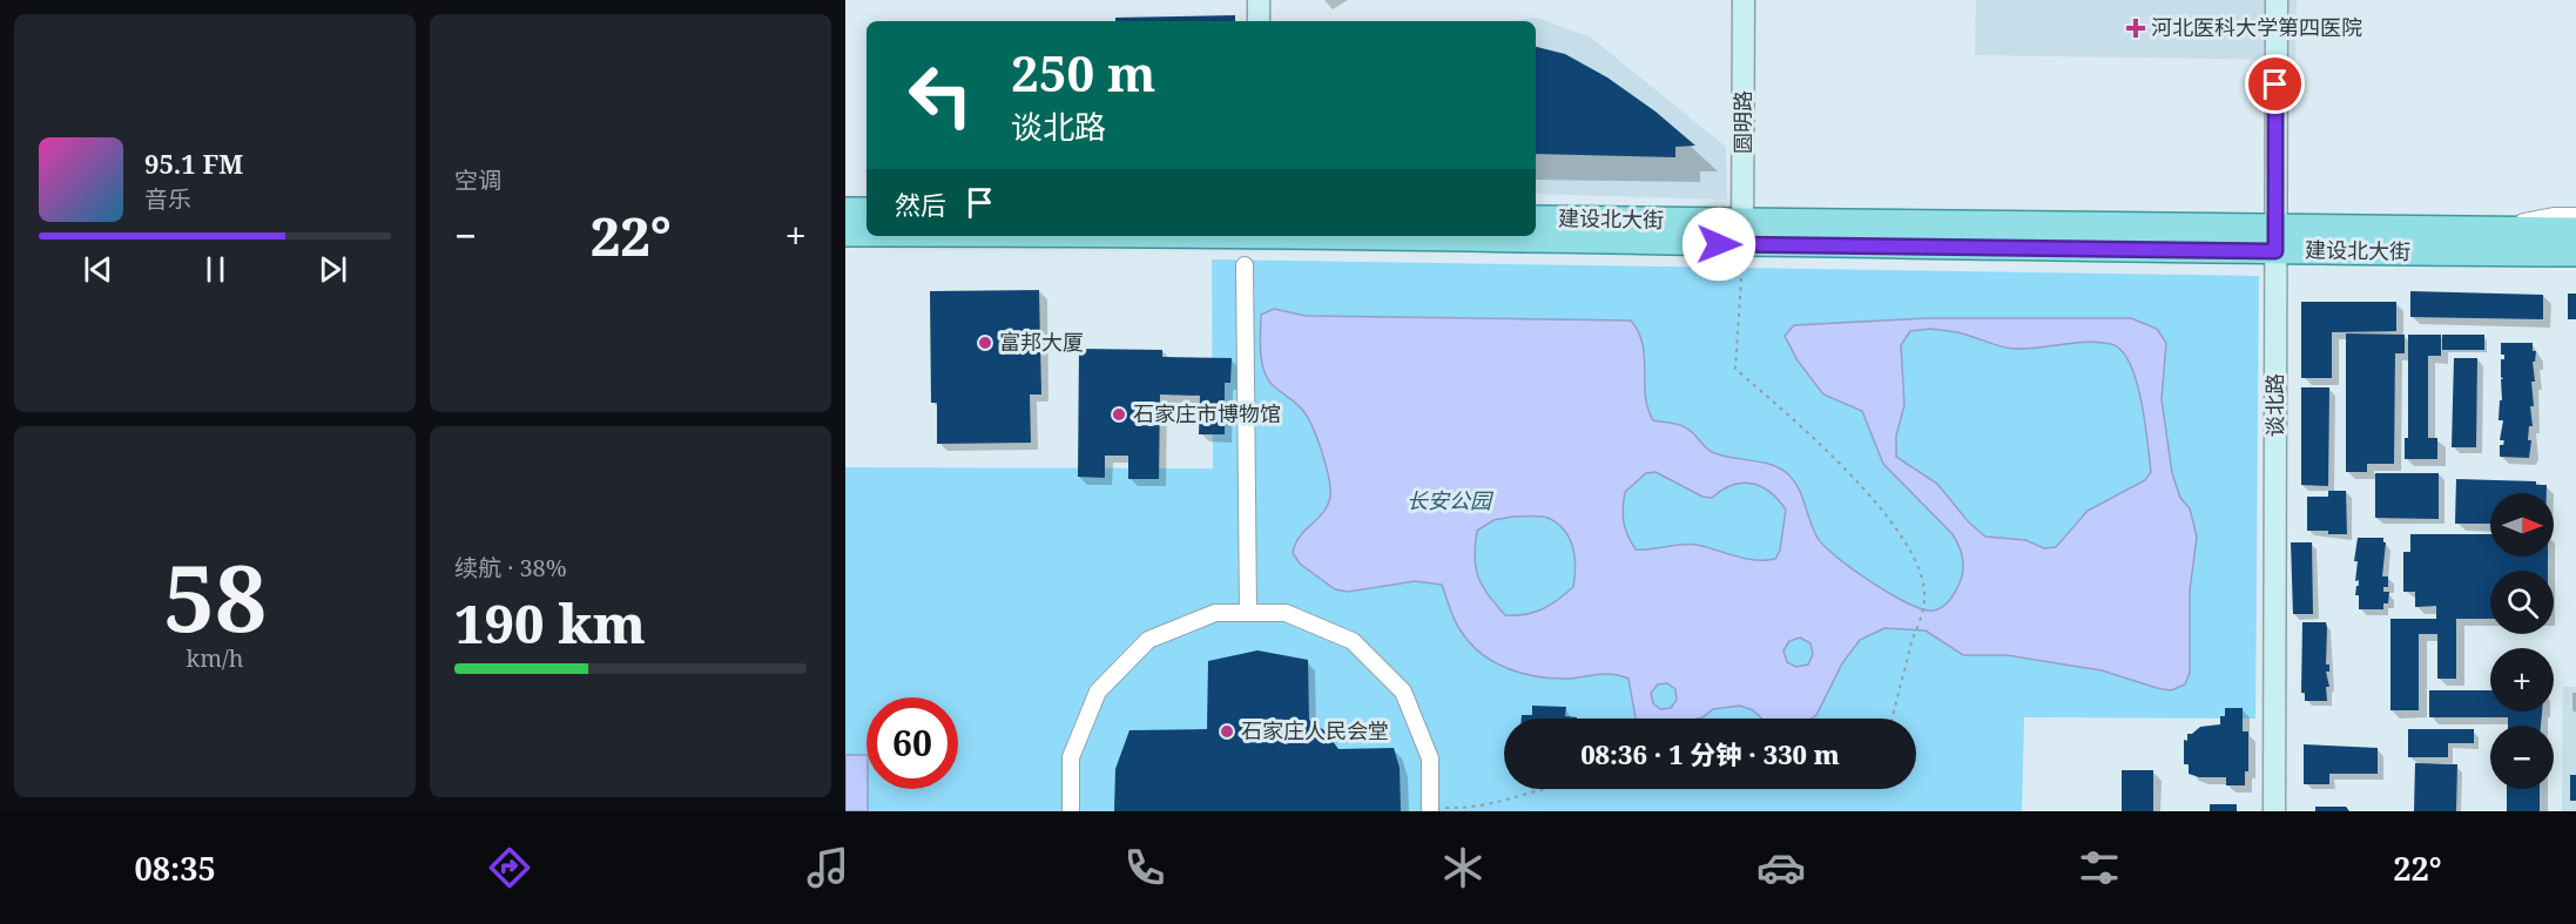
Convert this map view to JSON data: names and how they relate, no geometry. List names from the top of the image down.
{
  "streets": {
    "main road": ["建设北大街"],
    "street": ["圆明路", "谈北路"]
  },
  "crossings": [
    ["圆明路", "建设北大街"],
    ["建设北大街", "谈北路"]
  ],
  "parks": ["长安公园"],
  "places": {
    "health": ["河北医科大学第四医院"],
    "other": ["富邦大厦", "石家庄市博物馆", "石家庄人民会堂"]
  },
  "north": "right",
  "page": {
    "tile": [
      "空调",
      ["58", "km/h"],
      ["续航 · 38%", "190 km"]
    ],
    "turn": ["250 m", "谈北路"],
    "song": ["95.1 FM", "音乐"],
    "then": "然后",
    "heat": ["−", "22°", "+"],
    "map_buttons": ["+", "−"],
    "limit": "60",
    "trip": "08:36 · 1 分钟 · 330 m",
    "tabs": ["08:35", "22°"]
  }
}
